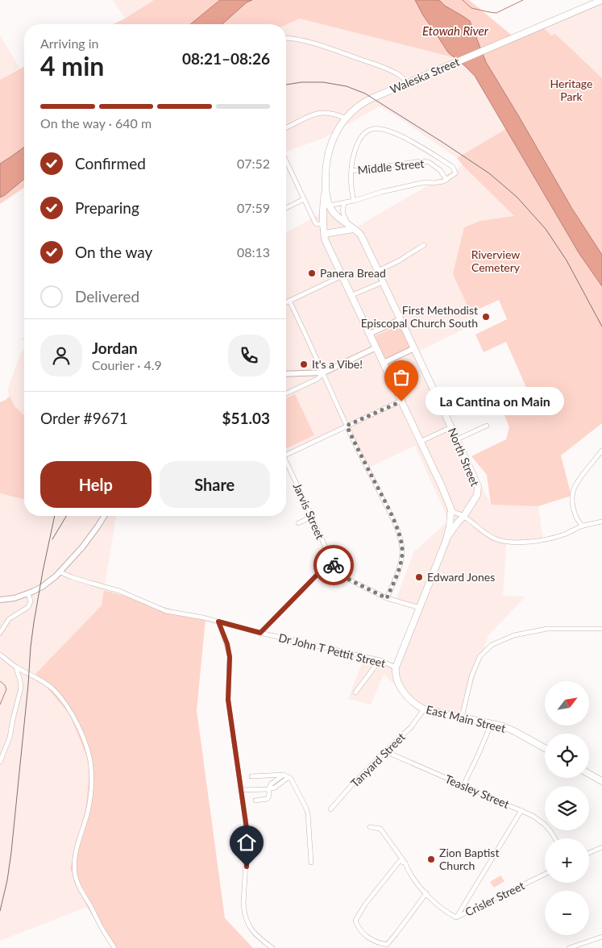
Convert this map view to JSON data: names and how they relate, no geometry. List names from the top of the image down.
{
  "streets": {
    "main road": ["Waleska Street", "North Street", "East Main Street"],
    "street": [
      "Middle Street",
      "Jarvis Street",
      "Dr John T Pettit Street",
      "Tanyard Street",
      "Teasley Street",
      "Crisler Street"
    ]
  },
  "crossings": [
    ["Waleska Street", "North Street"],
    ["Dr John T Pettit Street", "East Main Street"],
    ["East Main Street", "Tanyard Street"],
    ["Tanyard Street", "Teasley Street"]
  ],
  "water": ["Etowah River"],
  "parks": ["Heritage Park", "Riverview Cemetery"],
  "places": [
    "Panera Bread",
    "First Methodist Episcopal Church South",
    "It's a Vibe!",
    "La Cantina on Main",
    "Edward Jones",
    "Zion Baptist Church"
  ],
  "north": "top right",
  "page": {
    "heading": ["4 min", "Arriving in", "08:21–08:26"],
    "panel": [
      "Jordan",
      "Courier · 4.9",
      "Order #9671",
      "$51.03"
    ],
    "bar": "On the way · 640 m",
    "list": [
      ["Confirmed", "07:52"],
      ["Preparing", "07:59"],
      ["On the way", "08:13"],
      "Delivered"
    ],
    "bubble": "La Cantina on Main",
    "buttons": ["Help", "Share"],
    "map_buttons": ["+", "−"]
  }
}
